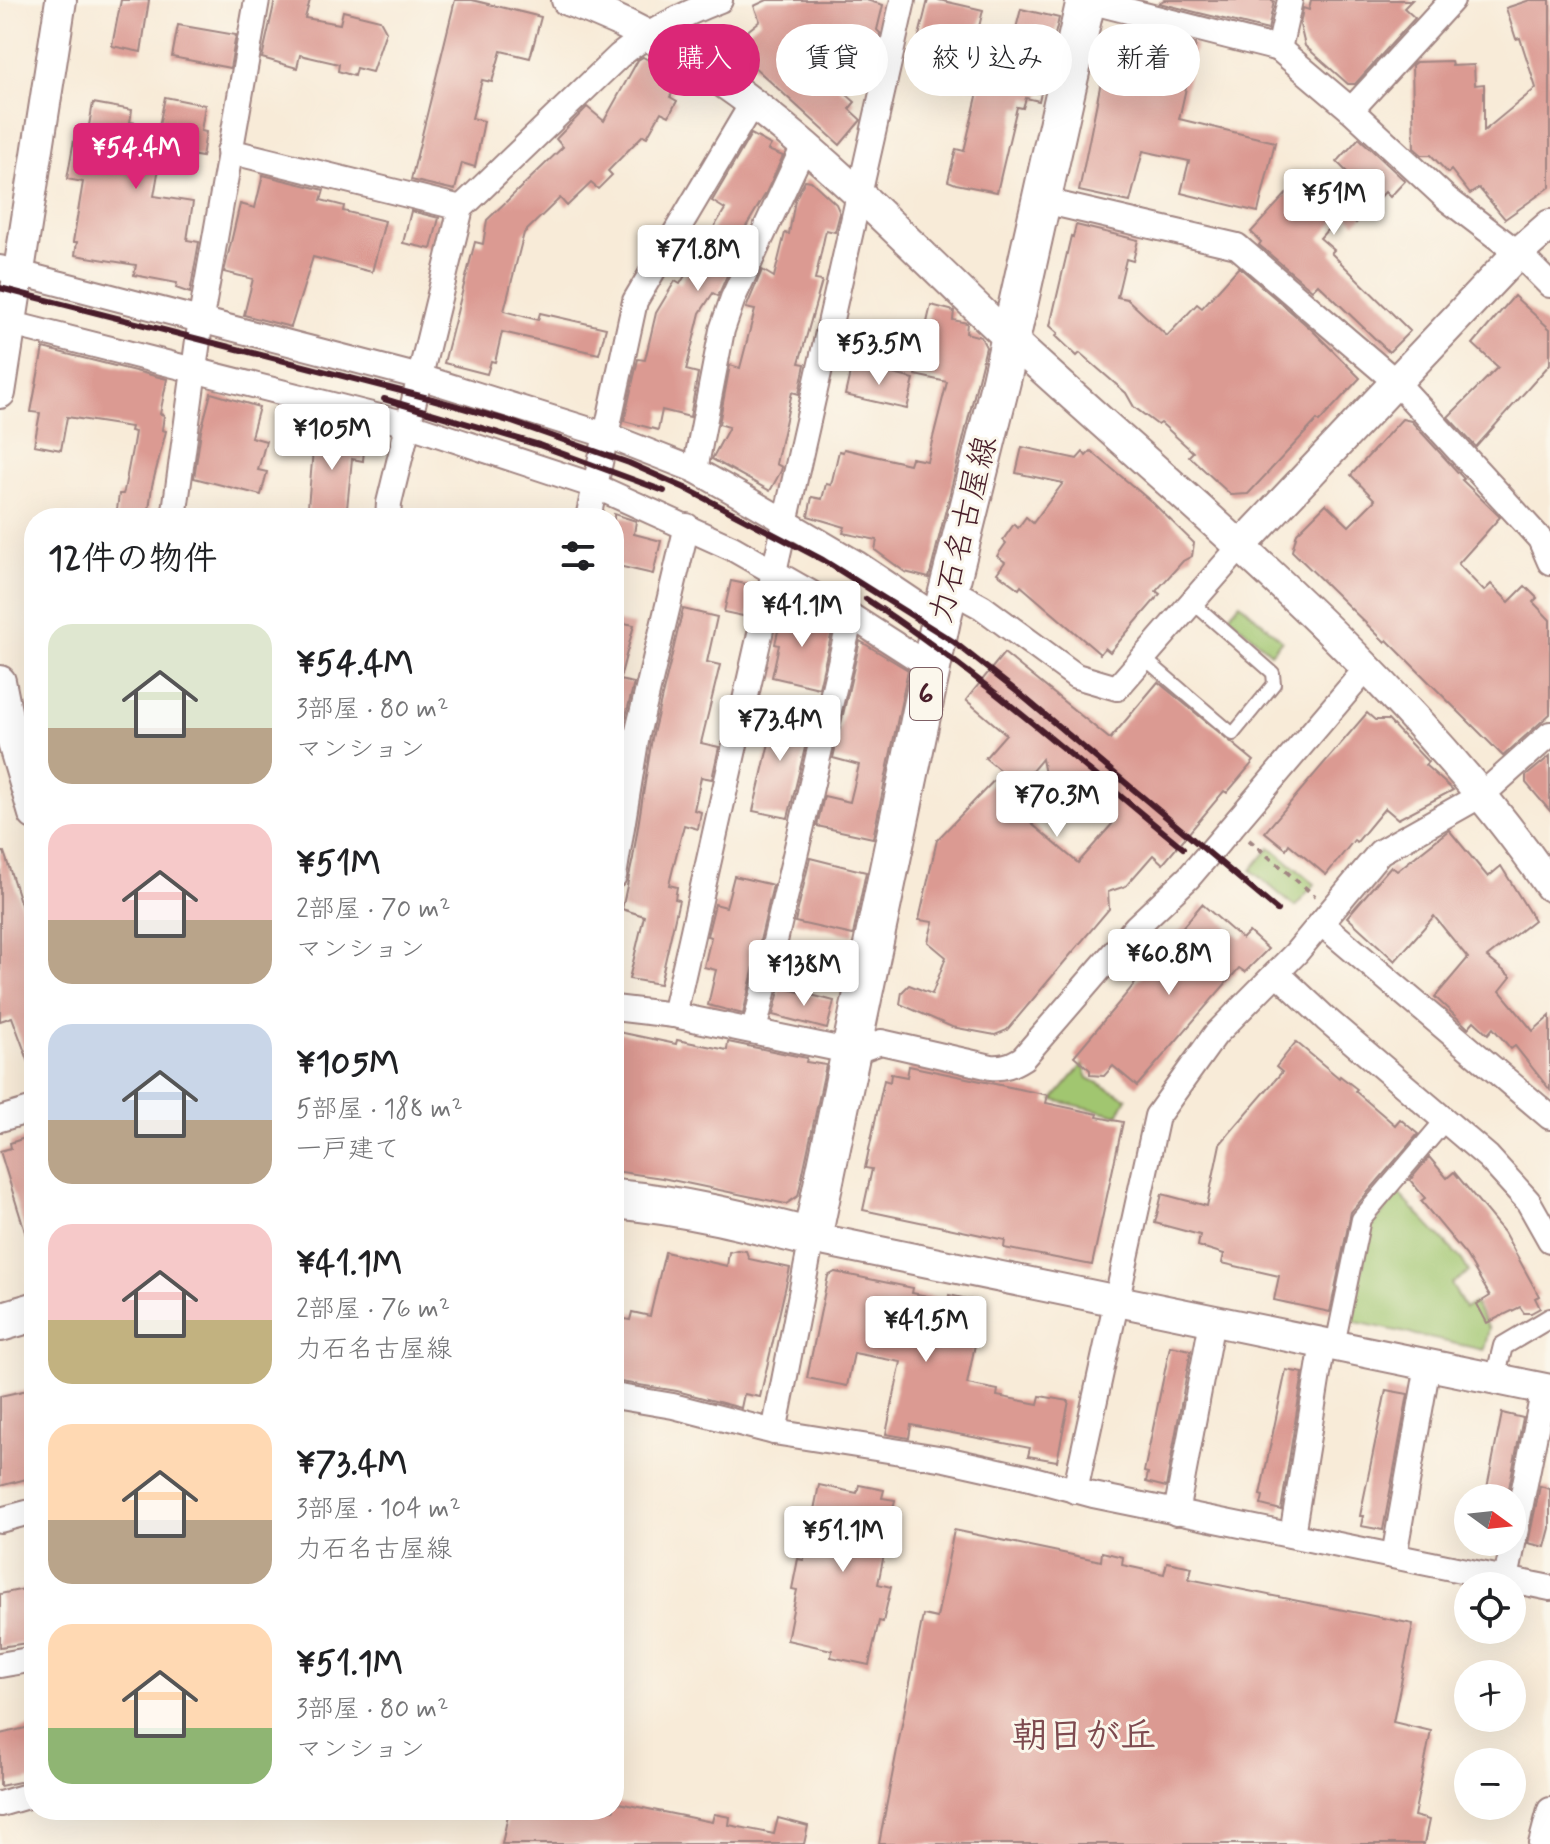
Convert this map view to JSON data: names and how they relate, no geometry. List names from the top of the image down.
{
  "streets": {
    "main road": ["力石名古屋線", "6"]
  },
  "districts": ["朝日が丘"],
  "north": "right",
  "page": {
    "chip": [
      "購入",
      "賃貸",
      "絞り込み",
      "新着"
    ],
    "price": [
      "¥54.4M",
      "¥51M",
      "¥71.8M",
      "¥53.5M",
      "¥105M",
      "¥41.1M",
      "¥73.4M",
      "¥70.3M",
      "¥60.8M",
      "¥138M",
      "¥41.5M",
      "¥51.1M"
    ],
    "heading": "12件の物件",
    "list": [
      {
        "name": "¥54.4M",
        "note": "3部屋 · 80 m² · マンション"
      },
      {
        "name": "¥51M",
        "note": "2部屋 · 70 m² · マンション"
      },
      {
        "name": "¥105M",
        "note": "5部屋 · 188 m² · 一戸建て"
      },
      {
        "name": "¥41.1M",
        "note": "2部屋 · 76 m² · 力石名古屋線"
      },
      {
        "name": "¥73.4M",
        "note": "3部屋 · 104 m² · 力石名古屋線"
      },
      {
        "name": "¥51.1M",
        "note": "3部屋 · 80 m² · マンション"
      }
    ],
    "map_buttons": ["+", "−"]
  }
}
